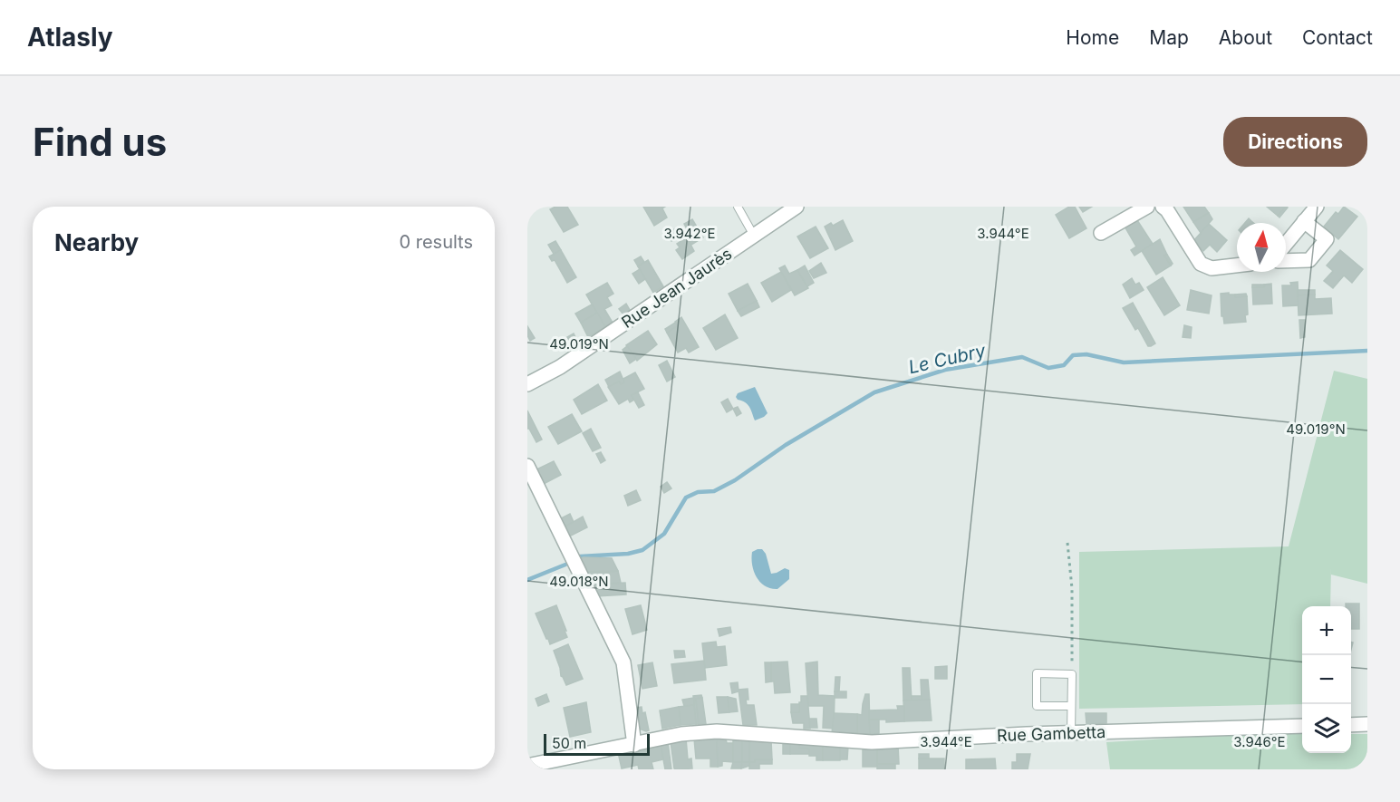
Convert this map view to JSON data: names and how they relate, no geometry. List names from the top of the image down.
{
  "streets": {
    "street": ["Rue Jean Jaurès", "Rue Gambetta"]
  },
  "water": ["Le Cubry"],
  "scale_bar": "50 m",
  "north": "top",
  "page": {
    "header": "Atlasly",
    "nav": [
      "Home",
      "Map",
      "About",
      "Contact"
    ],
    "buttons": "Directions",
    "title": "Find us",
    "heading": ["Nearby", "0 results"],
    "map_buttons": ["+", "−"],
    "scale": "50 m"
  },
  "coordinates": [
    "3.942°E",
    "3.944°E",
    "49.019°N",
    "49.018°N",
    "3.946°E"
  ]
}
